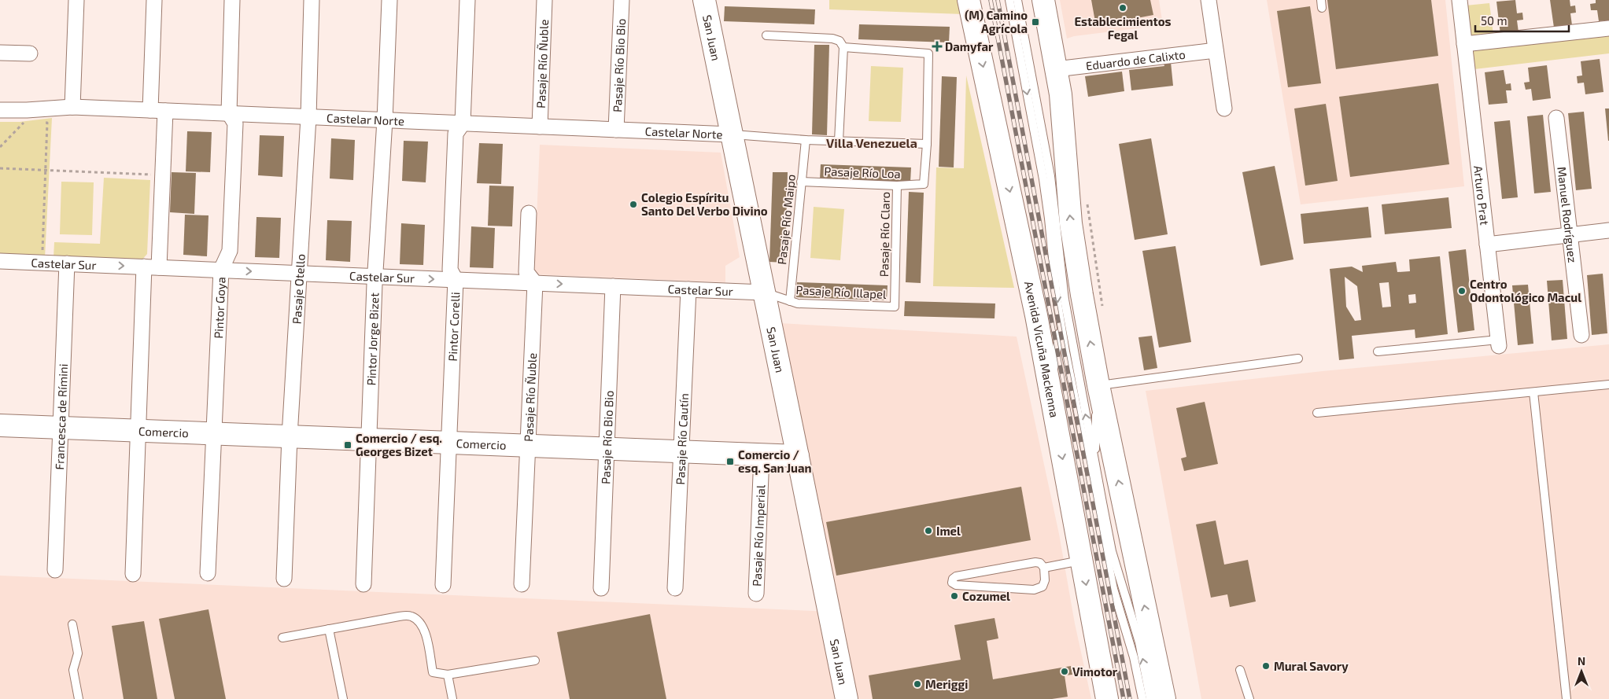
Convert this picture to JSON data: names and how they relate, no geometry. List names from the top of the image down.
{
  "streets": {
    "street": [
      "San Juan",
      "Eduardo de Calixto",
      "Pasaje Río Ñuble",
      "Pasaje Río Bio Bio",
      "Castelar Norte",
      "Arturo Prat",
      "Manuel Rodríguez",
      "Castelar Sur",
      "Pasaje Otello",
      "Pintor Goya",
      "Pintor Corelli",
      "Pintor Jorge Bizet",
      "Avenida Vicuña Mackenna",
      "Francesca de Rímini",
      "Comercio",
      "Pasaje Río Cautín",
      "Pasaje Río Imperial"
    ],
    "lane": [
      "Pasaje Río Loa",
      "Pasaje Río Maipo",
      "Pasaje Río Claro",
      "Pasaje Río Illapel"
    ]
  },
  "crossings": [
    ["San Juan", "Castelar Norte"],
    ["San Juan", "Castelar Sur"],
    ["San Juan", "Pasaje Río Illapel"],
    ["San Juan", "Comercio"],
    ["Pasaje Río Ñuble", "Castelar Norte"],
    ["Pasaje Río Ñuble", "Castelar Sur"],
    ["Pasaje Río Ñuble", "Comercio"],
    ["Pasaje Río Bio Bio", "Castelar Norte"],
    ["Pasaje Río Bio Bio", "Castelar Sur"],
    ["Pasaje Río Bio Bio", "Comercio"],
    ["Castelar Norte", "Pasaje Otello"],
    ["Castelar Norte", "Pintor Goya"],
    ["Castelar Norte", "Pintor Corelli"],
    ["Castelar Norte", "Pintor Jorge Bizet"],
    ["Pasaje Río Loa", "Pasaje Río Maipo"],
    ["Pasaje Río Loa", "Pasaje Río Claro"],
    ["Pasaje Río Maipo", "Pasaje Río Illapel"],
    ["Pasaje Río Claro", "Pasaje Río Illapel"],
    ["Castelar Sur", "Pasaje Otello"],
    ["Castelar Sur", "Pasaje Río Illapel"],
    ["Castelar Sur", "Pintor Goya"],
    ["Castelar Sur", "Pintor Corelli"],
    ["Castelar Sur", "Pintor Jorge Bizet"],
    ["Castelar Sur", "Francesca de Rímini"],
    ["Castelar Sur", "Pasaje Río Cautín"],
    ["Pasaje Otello", "Comercio"],
    ["Pintor Goya", "Comercio"],
    ["Pintor Corelli", "Comercio"],
    ["Pintor Jorge Bizet", "Comercio"],
    ["Francesca de Rímini", "Comercio"],
    ["Comercio", "Pasaje Río Cautín"],
    ["Comercio", "Pasaje Río Imperial"]
  ],
  "one_way": ["Castelar Sur"],
  "districts": ["Villa Venezuela"],
  "places": {
    "other": [
      "Establecimientos Fegal",
      "Colegio Espíritu Santo Del Verbo Divino",
      "Centro Odontológico Macul",
      "Imel",
      "Cozumel",
      "Mural Savory",
      "Vimotor",
      "Meriggi"
    ],
    "transit": ["(M) Camino Agrícola", "Comercio / esq. Georges Bizet", "Comercio / esq. San Juan"],
    "health": ["Damyfar"]
  },
  "scale_bar": "50 m",
  "north": "top"
}
